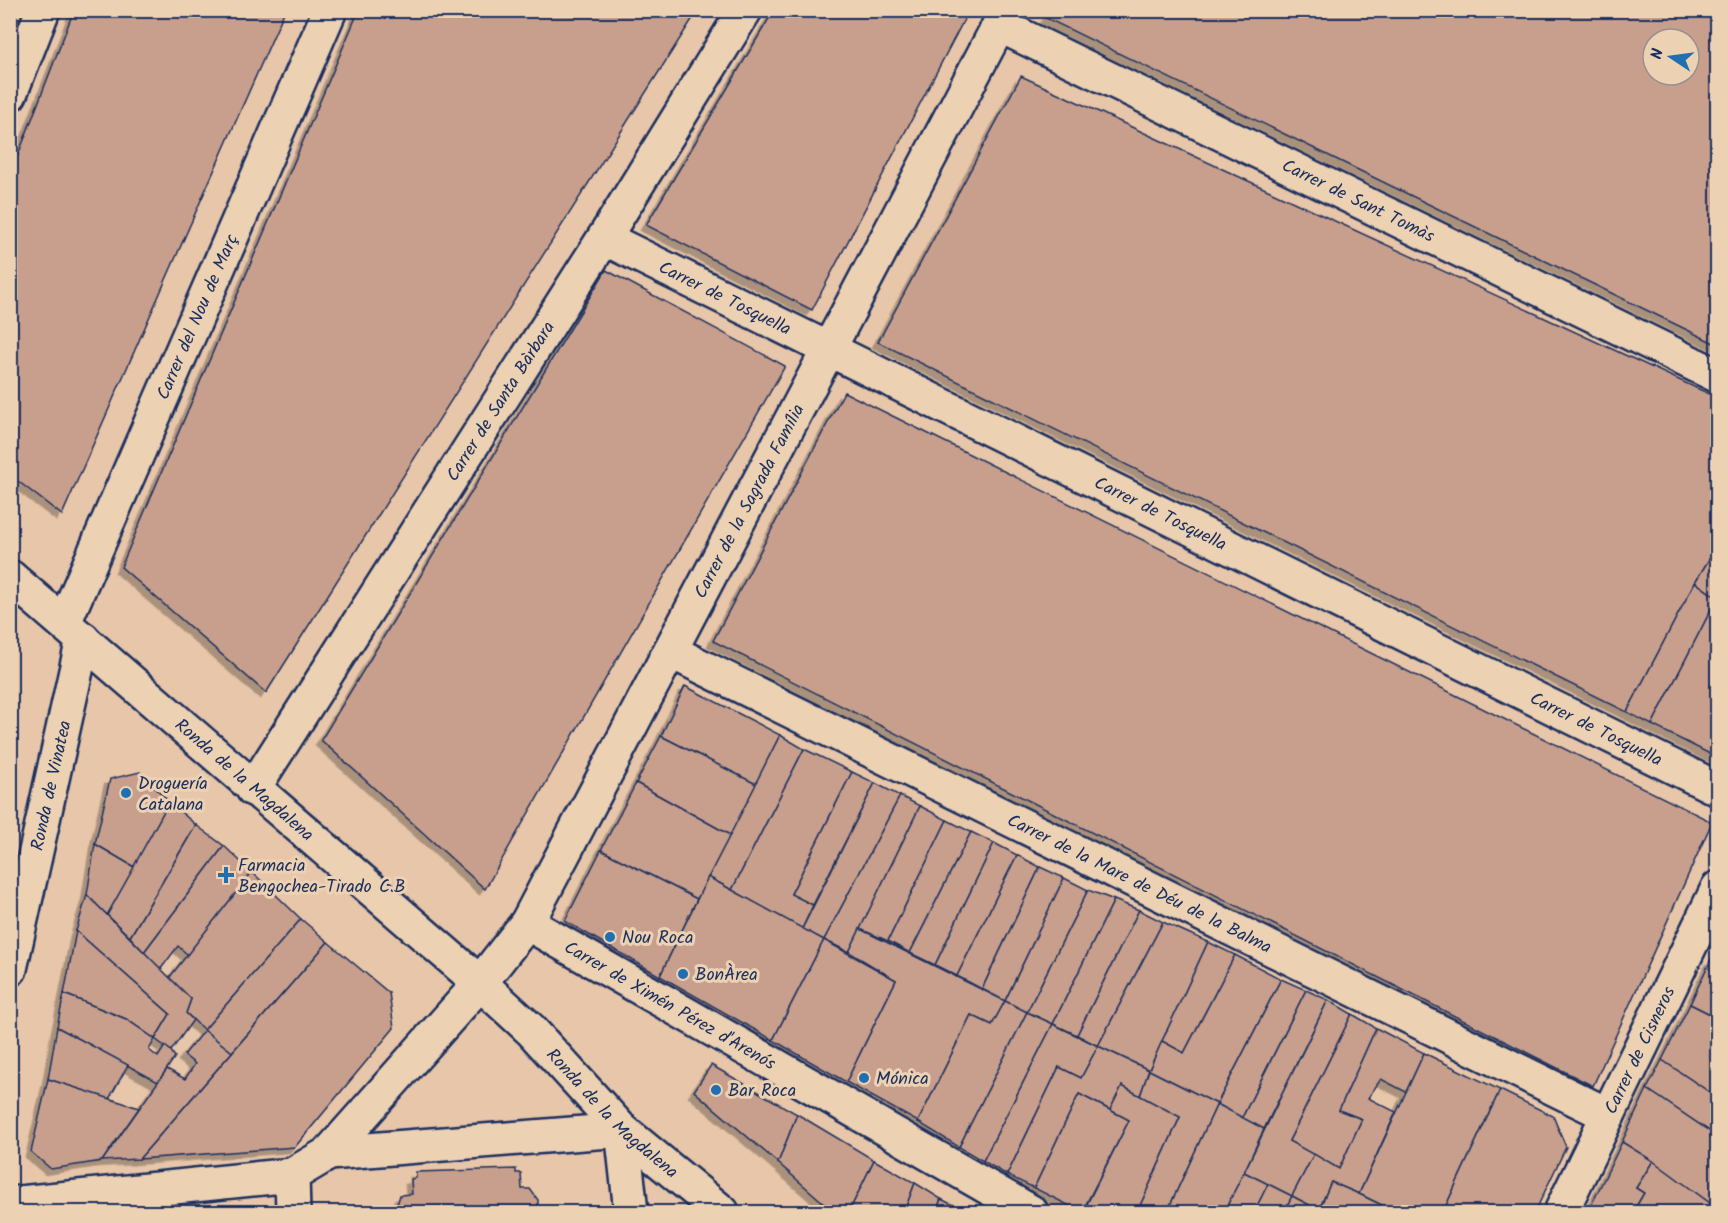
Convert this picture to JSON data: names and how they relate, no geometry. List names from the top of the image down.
{
  "streets": {
    "street": [
      "Carrer de Sant Tomàs",
      "Carrer de Tosquella",
      "Carrer del Nou de Març",
      "Carrer de Santa Bàrbara",
      "Carrer de la Sagrada Família",
      "Ronda de la Magdalena",
      "Ronda de Vinatea",
      "Carrer de la Mare de Déu de la Balma",
      "Carrer de Ximén Pérez d'Arenós",
      "Carrer de Cisneros"
    ]
  },
  "crossings": [
    ["Carrer de Sant Tomàs", "Carrer de la Sagrada Família"],
    ["Carrer de Tosquella", "Carrer de Santa Bàrbara"],
    ["Carrer de Tosquella", "Carrer de la Sagrada Família"],
    ["Carrer del Nou de Març", "Ronda de la Magdalena"],
    ["Carrer del Nou de Març", "Ronda de Vinatea"],
    ["Carrer de Santa Bàrbara", "Ronda de la Magdalena"],
    ["Carrer de la Sagrada Família", "Ronda de la Magdalena"],
    ["Carrer de la Sagrada Família", "Carrer de la Mare de Déu de la Balma"],
    ["Carrer de la Sagrada Família", "Carrer de Ximén Pérez d'Arenós"],
    ["Ronda de la Magdalena", "Ronda de Vinatea"],
    ["Carrer de la Mare de Déu de la Balma", "Carrer de Cisneros"]
  ],
  "places": {
    "other": [
      "Droguería Catalana",
      "Nou Roca",
      "BonÀrea",
      "Mónica",
      "Bar Roca"
    ],
    "health": ["Farmacia Bengochea-Tirado C.B"]
  },
  "north": "left"
}
